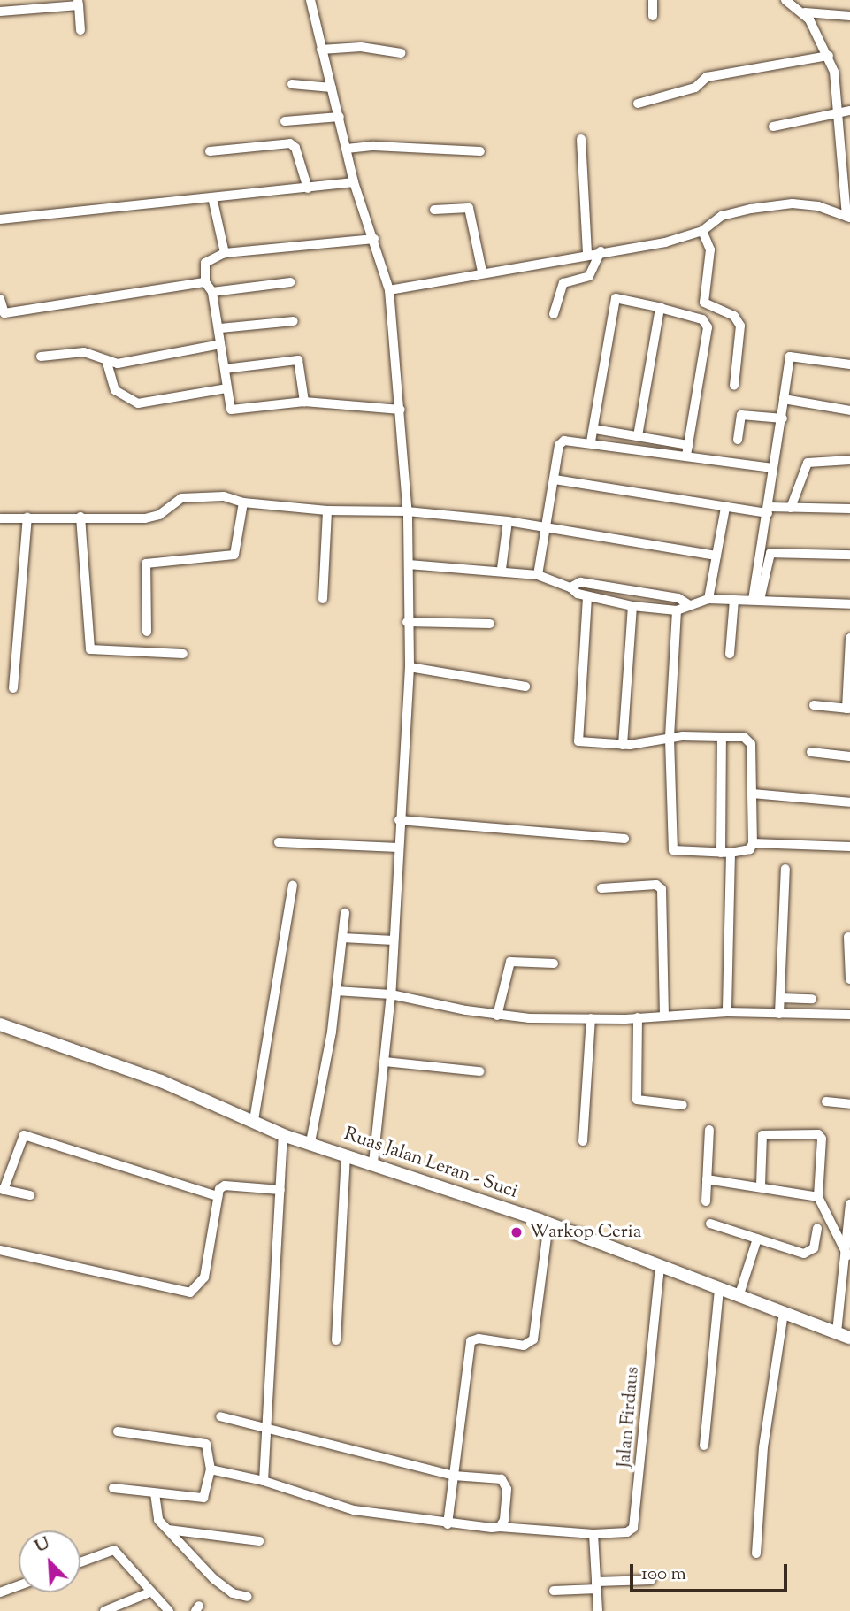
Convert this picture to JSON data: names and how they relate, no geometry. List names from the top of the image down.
{
  "streets": {
    "main road": ["Ruas Jalan Leran - Suci"],
    "street": ["Jalan Firdaus"]
  },
  "crossings": [
    ["Ruas Jalan Leran - Suci", "Jalan Firdaus"]
  ],
  "places": ["Warkop Ceria"],
  "scale_bar": "100 m",
  "north": "top left"
}
